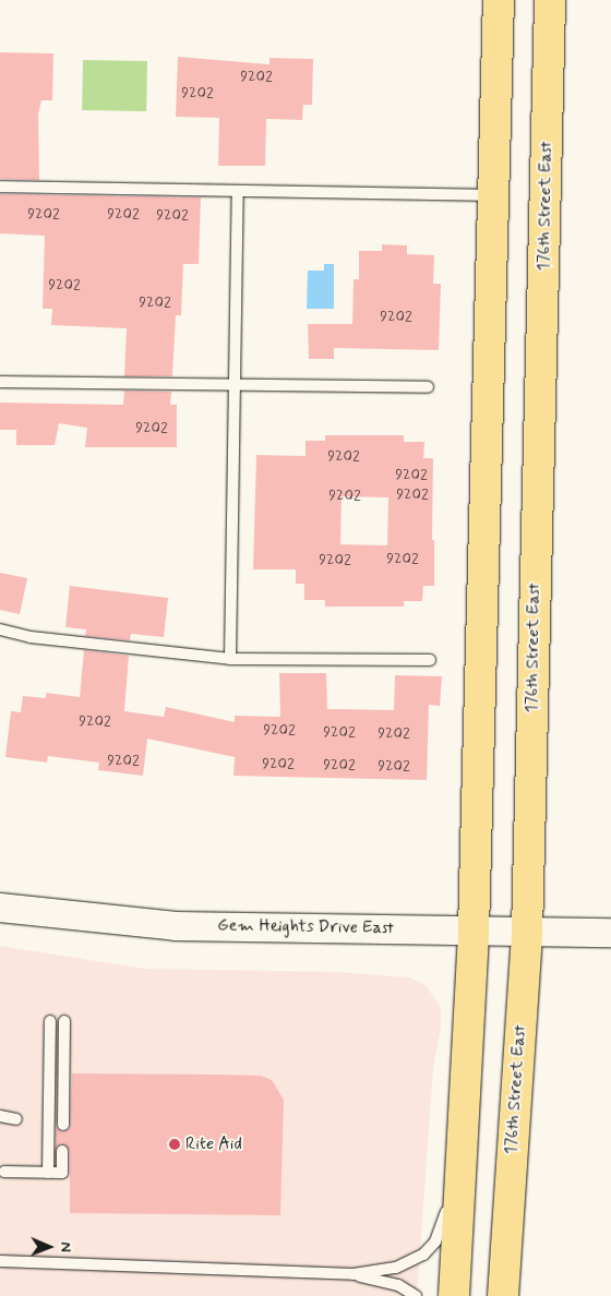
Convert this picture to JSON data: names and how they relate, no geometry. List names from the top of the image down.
{
  "streets": {
    "main road": ["176th Street East"],
    "street": ["Gem Heights Drive East"]
  },
  "crossings": [
    ["176th Street East", "Gem Heights Drive East"]
  ],
  "places": ["Rite Aid"],
  "house_numbers": [
    "9202",
    "9202",
    "9202",
    "9202",
    "9202",
    "9202",
    "9202",
    "9202",
    "9202",
    "9202",
    "9202",
    "9202",
    "9202",
    "9202",
    "9202",
    "9202",
    "9202",
    "9202",
    "9202",
    "9202",
    "9202",
    "9202",
    "9202"
  ],
  "north": "right"
}
